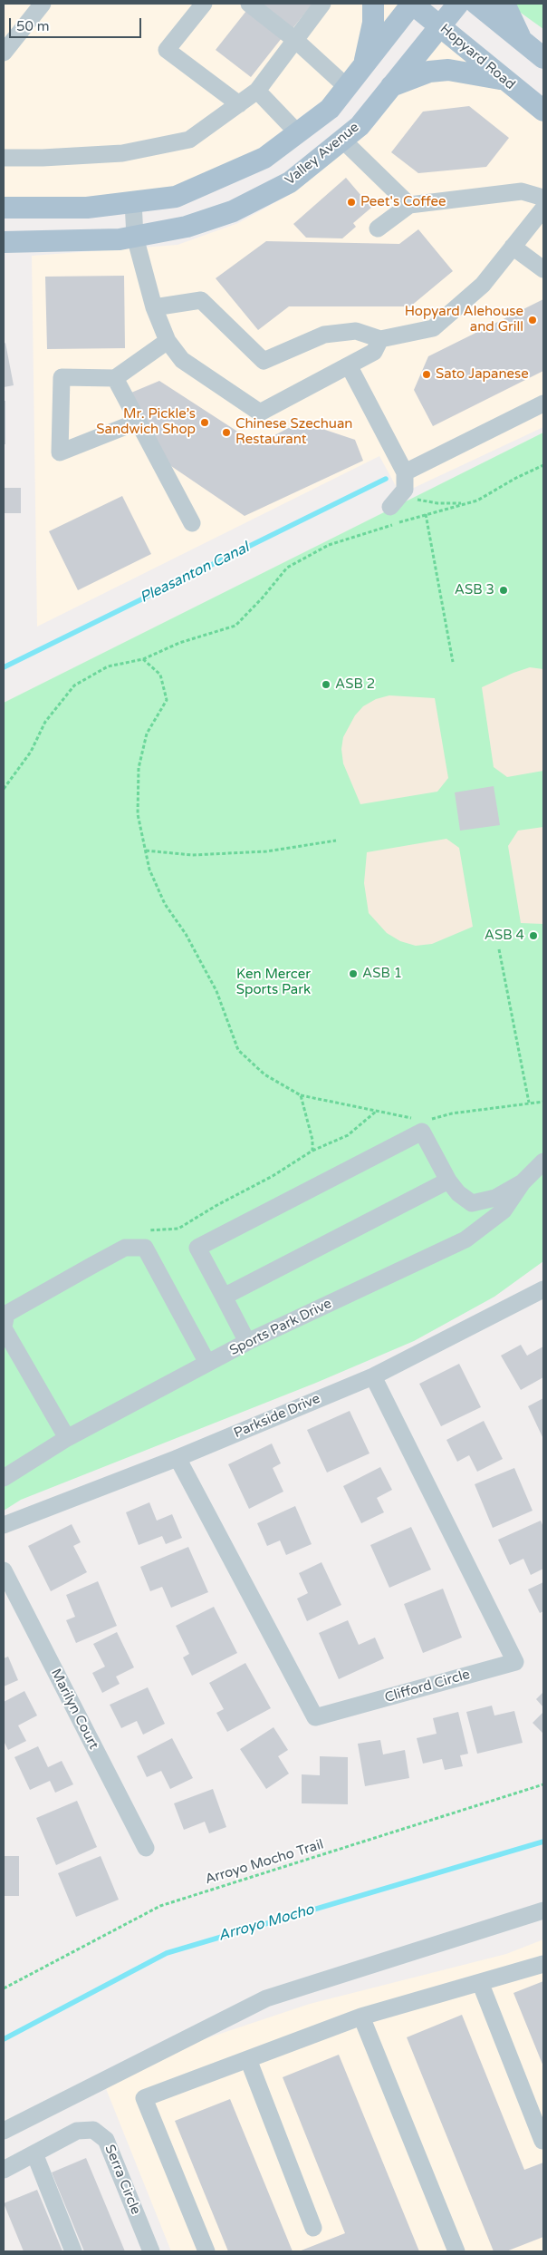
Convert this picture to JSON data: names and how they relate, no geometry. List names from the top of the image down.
{
  "streets": {
    "main road": ["Hopyard Road", "Valley Avenue"],
    "street": [
      "Sports Park Drive",
      "Parkside Drive",
      "Clifford Circle",
      "Marilyn Court",
      "Serra Circle"
    ],
    "path": ["Arroyo Mocho Trail"]
  },
  "crossings": [
    ["Hopyard Road", "Valley Avenue"],
    ["Parkside Drive", "Clifford Circle"]
  ],
  "water": ["Pleasanton Canal", "Arroyo Mocho"],
  "parks": ["Ken Mercer Sports Park"],
  "places": [
    "Peet's Coffee",
    "Hopyard Alehouse and Grill",
    "Sato Japanese",
    "Mr. Pickle’s Sandwich Shop",
    "Chinese Szechuan Restaurant",
    "ASB 3",
    "ASB 2",
    "ASB 4",
    "ASB 1"
  ],
  "scale_bar": "50 m"
}
